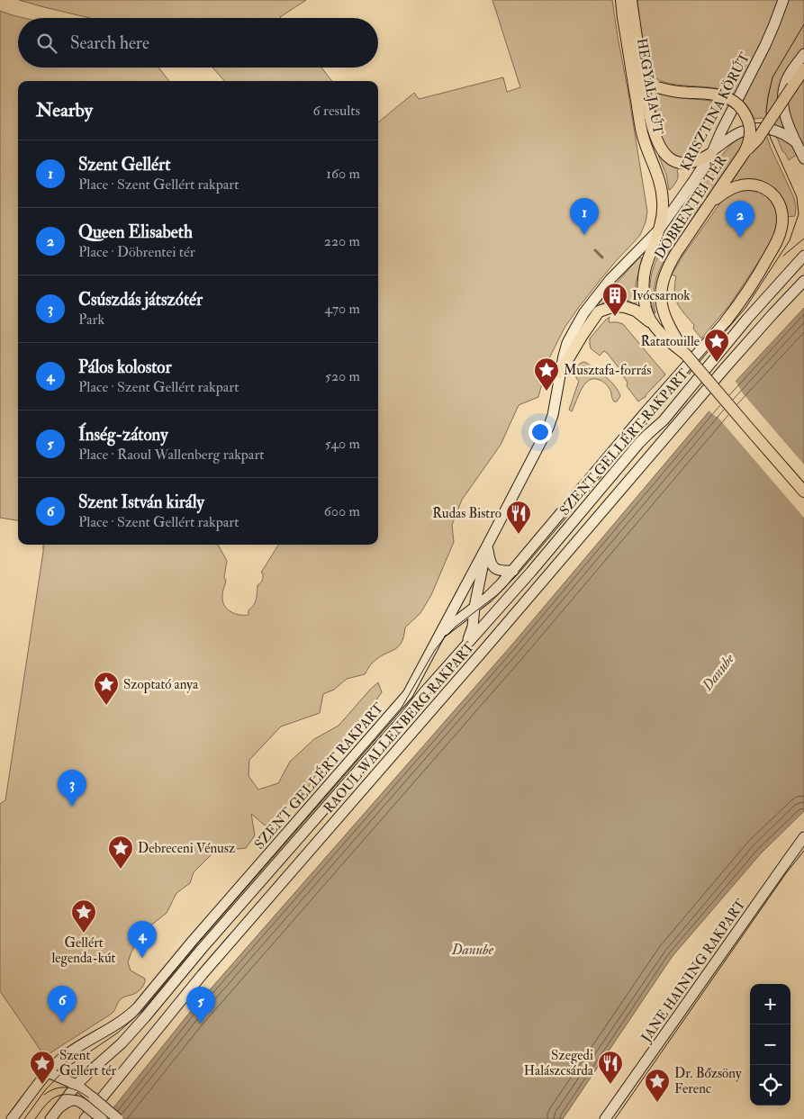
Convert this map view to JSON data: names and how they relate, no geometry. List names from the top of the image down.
{
  "streets": {
    "main road": [
      "HEGYALJA ÚT",
      "KRISZTINA KÖRÚT",
      "DÖBRENTEI TÉR",
      "SZENT GELLÉRT RAKPART",
      "RAOUL WALLENBERG RAKPART",
      "JANE HAINING RAKPART"
    ]
  },
  "crossings": [
    ["HEGYALJA ÚT", "KRISZTINA KÖRÚT"],
    ["HEGYALJA ÚT", "SZENT GELLÉRT RAKPART"],
    ["KRISZTINA KÖRÚT", "SZENT GELLÉRT RAKPART"]
  ],
  "water": ["Danube"],
  "places": {
    "building": ["Ivócsarnok"],
    "place": [
      "Ratatouille",
      "Musztafa-forrás",
      "Szoptató anya",
      "Debreceni Vénusz",
      "Gellért legenda-kút",
      "Szent Gellért tér",
      "Dr. Bőzsöny Ferenc"
    ],
    "restaurant": ["Rudas Bistro", "Szegedi Halászcsárda"]
  },
  "page": {
    "search": "Search here",
    "heading": ["Nearby", "6 results"],
    "list": [
      {
        "mark": "1",
        "name": "Szent Gellért",
        "note": "Place · Szent Gellért rakpart",
        "value": "160 m"
      },
      {
        "mark": "2",
        "name": "Queen Elisabeth",
        "note": "Place · Döbrentei tér",
        "value": "220 m"
      },
      {
        "mark": "3",
        "name": "Csúszdás játszótér",
        "note": "Park",
        "value": "470 m"
      },
      {
        "mark": "4",
        "name": "Pálos kolostor",
        "note": "Place · Szent Gellért rakpart",
        "value": "520 m"
      },
      {
        "mark": "5",
        "name": "Ínség-zátony",
        "note": "Place · Raoul Wallenberg rakpart",
        "value": "540 m"
      },
      {
        "mark": "6",
        "name": "Szent István király",
        "note": "Place · Szent Gellért rakpart",
        "value": "600 m"
      }
    ],
    "pins": [
      "1",
      "2",
      "3",
      "4",
      "6",
      "5"
    ],
    "map_buttons": ["+", "−"]
  }
}
